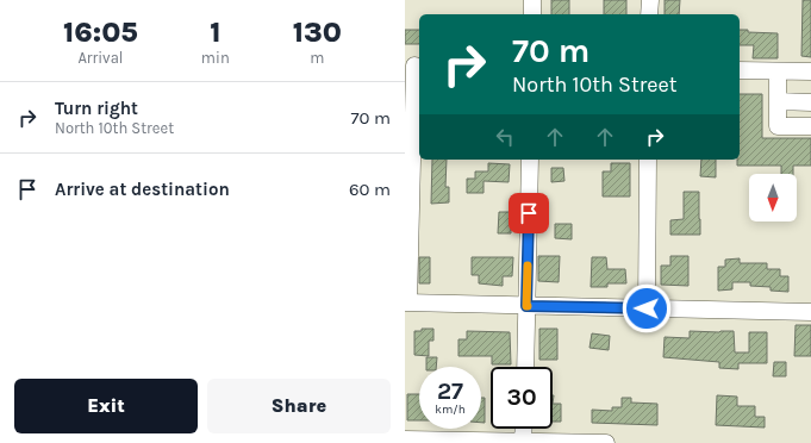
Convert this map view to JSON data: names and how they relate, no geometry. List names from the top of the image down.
{
  "north": "bottom",
  "page": {
    "eta": [
      "16:05",
      "Arrival",
      "1",
      "min",
      "130",
      "m"
    ],
    "turn": ["70 m", "North 10th Street"],
    "list": [
      {
        "name": "Turn right",
        "note": "North 10th Street",
        "value": "70 m"
      },
      {
        "name": "Arrive at destination",
        "value": "60 m"
      }
    ],
    "speed": "27 km/h",
    "limit": "30",
    "buttons": ["Exit", "Share"]
  }
}
